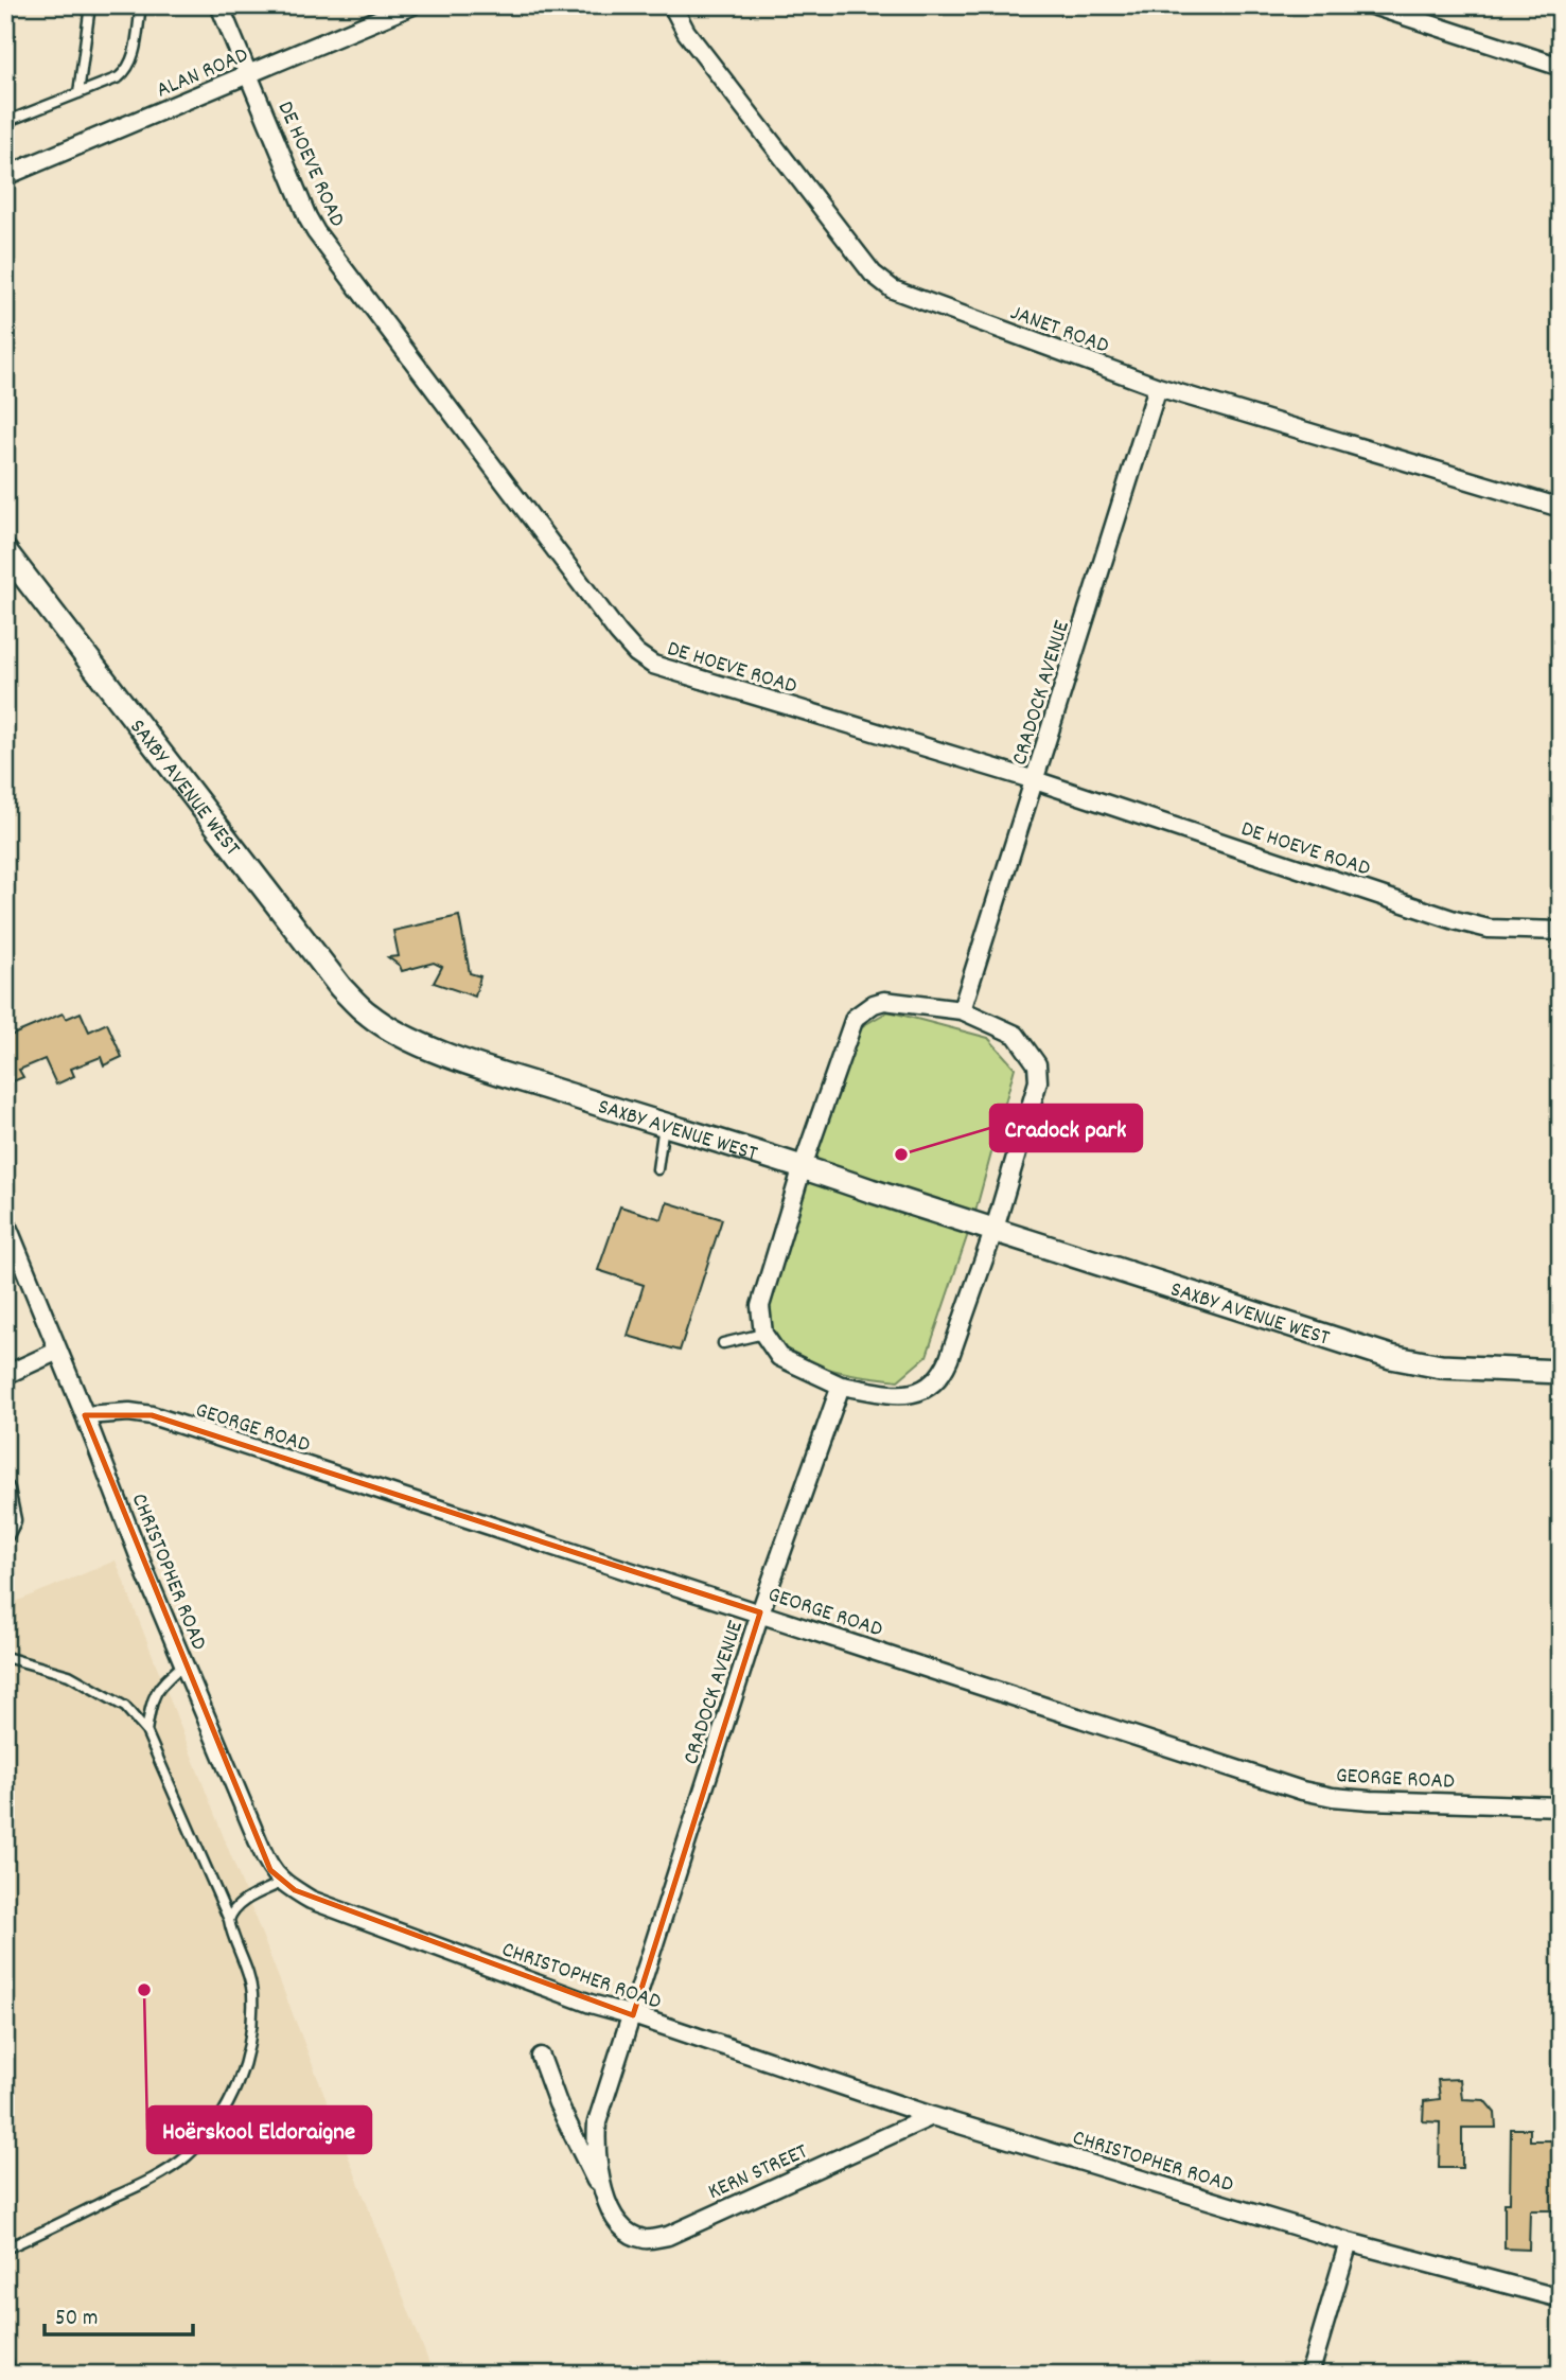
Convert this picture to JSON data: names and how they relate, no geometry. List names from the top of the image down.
{
  "streets": {
    "street": [
      "ALAN ROAD",
      "DE HOEVE ROAD",
      "JANET ROAD",
      "CRADOCK AVENUE",
      "SAXBY AVENUE WEST",
      "GEORGE ROAD",
      "CHRISTOPHER ROAD",
      "KERN STREET"
    ]
  },
  "crossings": [
    ["ALAN ROAD", "DE HOEVE ROAD"],
    ["DE HOEVE ROAD", "CRADOCK AVENUE"],
    ["JANET ROAD", "CRADOCK AVENUE"],
    ["CRADOCK AVENUE", "GEORGE ROAD"],
    ["CRADOCK AVENUE", "CHRISTOPHER ROAD"],
    ["CRADOCK AVENUE", "KERN STREET"],
    ["GEORGE ROAD", "CHRISTOPHER ROAD"],
    ["CHRISTOPHER ROAD", "KERN STREET"]
  ],
  "places": ["Cradock park", "Hoërskool Eldoraigne"],
  "scale_bar": "50 m"
}
